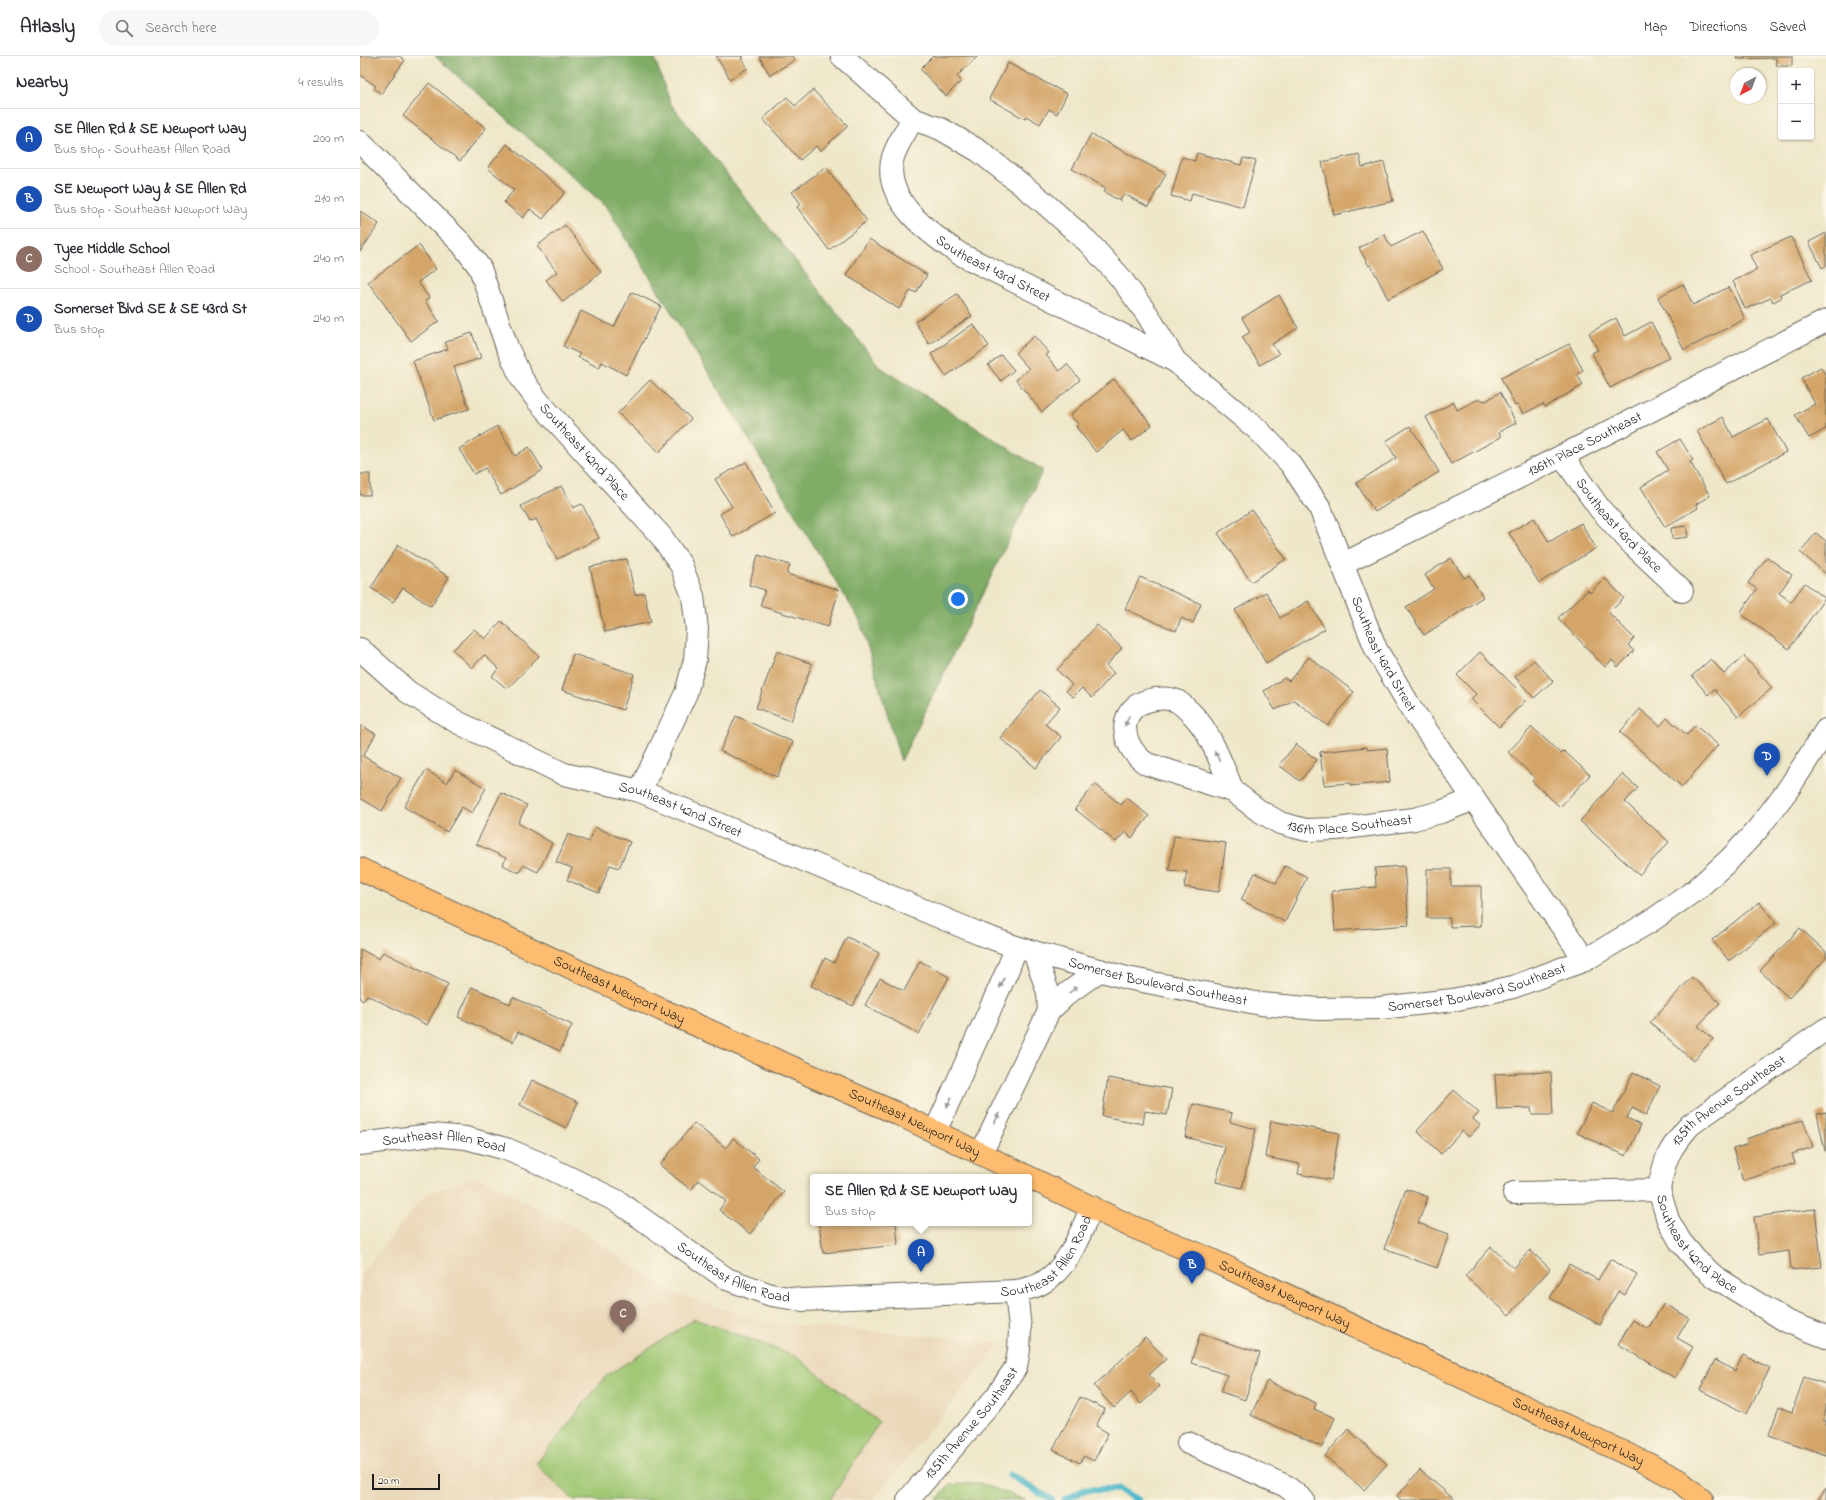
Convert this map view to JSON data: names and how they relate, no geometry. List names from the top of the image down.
{
  "streets": {
    "main road": ["Southeast Newport Way"],
    "street": [
      "Southeast 43rd Street",
      "136th Place Southeast",
      "Southeast 42nd Place",
      "Southeast 43rd Place",
      "Southeast 42nd Street",
      "Somerset Boulevard Southeast",
      "135th Avenue Southeast",
      "Southeast Allen Road"
    ]
  },
  "crossings": [
    ["Southeast 43rd Street", "136th Place Southeast"],
    ["Southeast 43rd Street", "Somerset Boulevard Southeast"],
    ["136th Place Southeast", "Southeast 43rd Place"],
    ["Southeast 42nd Place", "Southeast 42nd Street"],
    ["Southeast 42nd Place", "135th Avenue Southeast"],
    ["Southeast 42nd Street", "Somerset Boulevard Southeast"],
    ["Southeast Newport Way", "Southeast Allen Road"],
    ["135th Avenue Southeast", "Southeast Allen Road"]
  ],
  "scale_bar": "20 m",
  "north": "bottom left",
  "page": {
    "header": "Atlasly",
    "search": "Search here",
    "nav": ["Map", "Directions", "Saved"],
    "heading": ["Nearby", "4 results"],
    "map_buttons": ["+", "−"],
    "list": [
      {
        "mark": "A",
        "name": "SE Allen Rd & SE Newport Way",
        "note": "Bus stop · Southeast Allen Road",
        "value": "200 m"
      },
      {
        "mark": "B",
        "name": "SE Newport Way & SE Allen Rd",
        "note": "Bus stop · Southeast Newport Way",
        "value": "210 m"
      },
      {
        "mark": "C",
        "name": "Tyee Middle School",
        "note": "School · Southeast Allen Road",
        "value": "240 m"
      },
      {
        "mark": "D",
        "name": "Somerset Blvd SE & SE 43rd St",
        "note": "Bus stop",
        "value": "240 m"
      }
    ],
    "pins": [
      "D",
      "A",
      "B",
      "C"
    ],
    "popup": ["SE Allen Rd & SE Newport Way", "Bus stop"],
    "scale": "20 m"
  }
}
